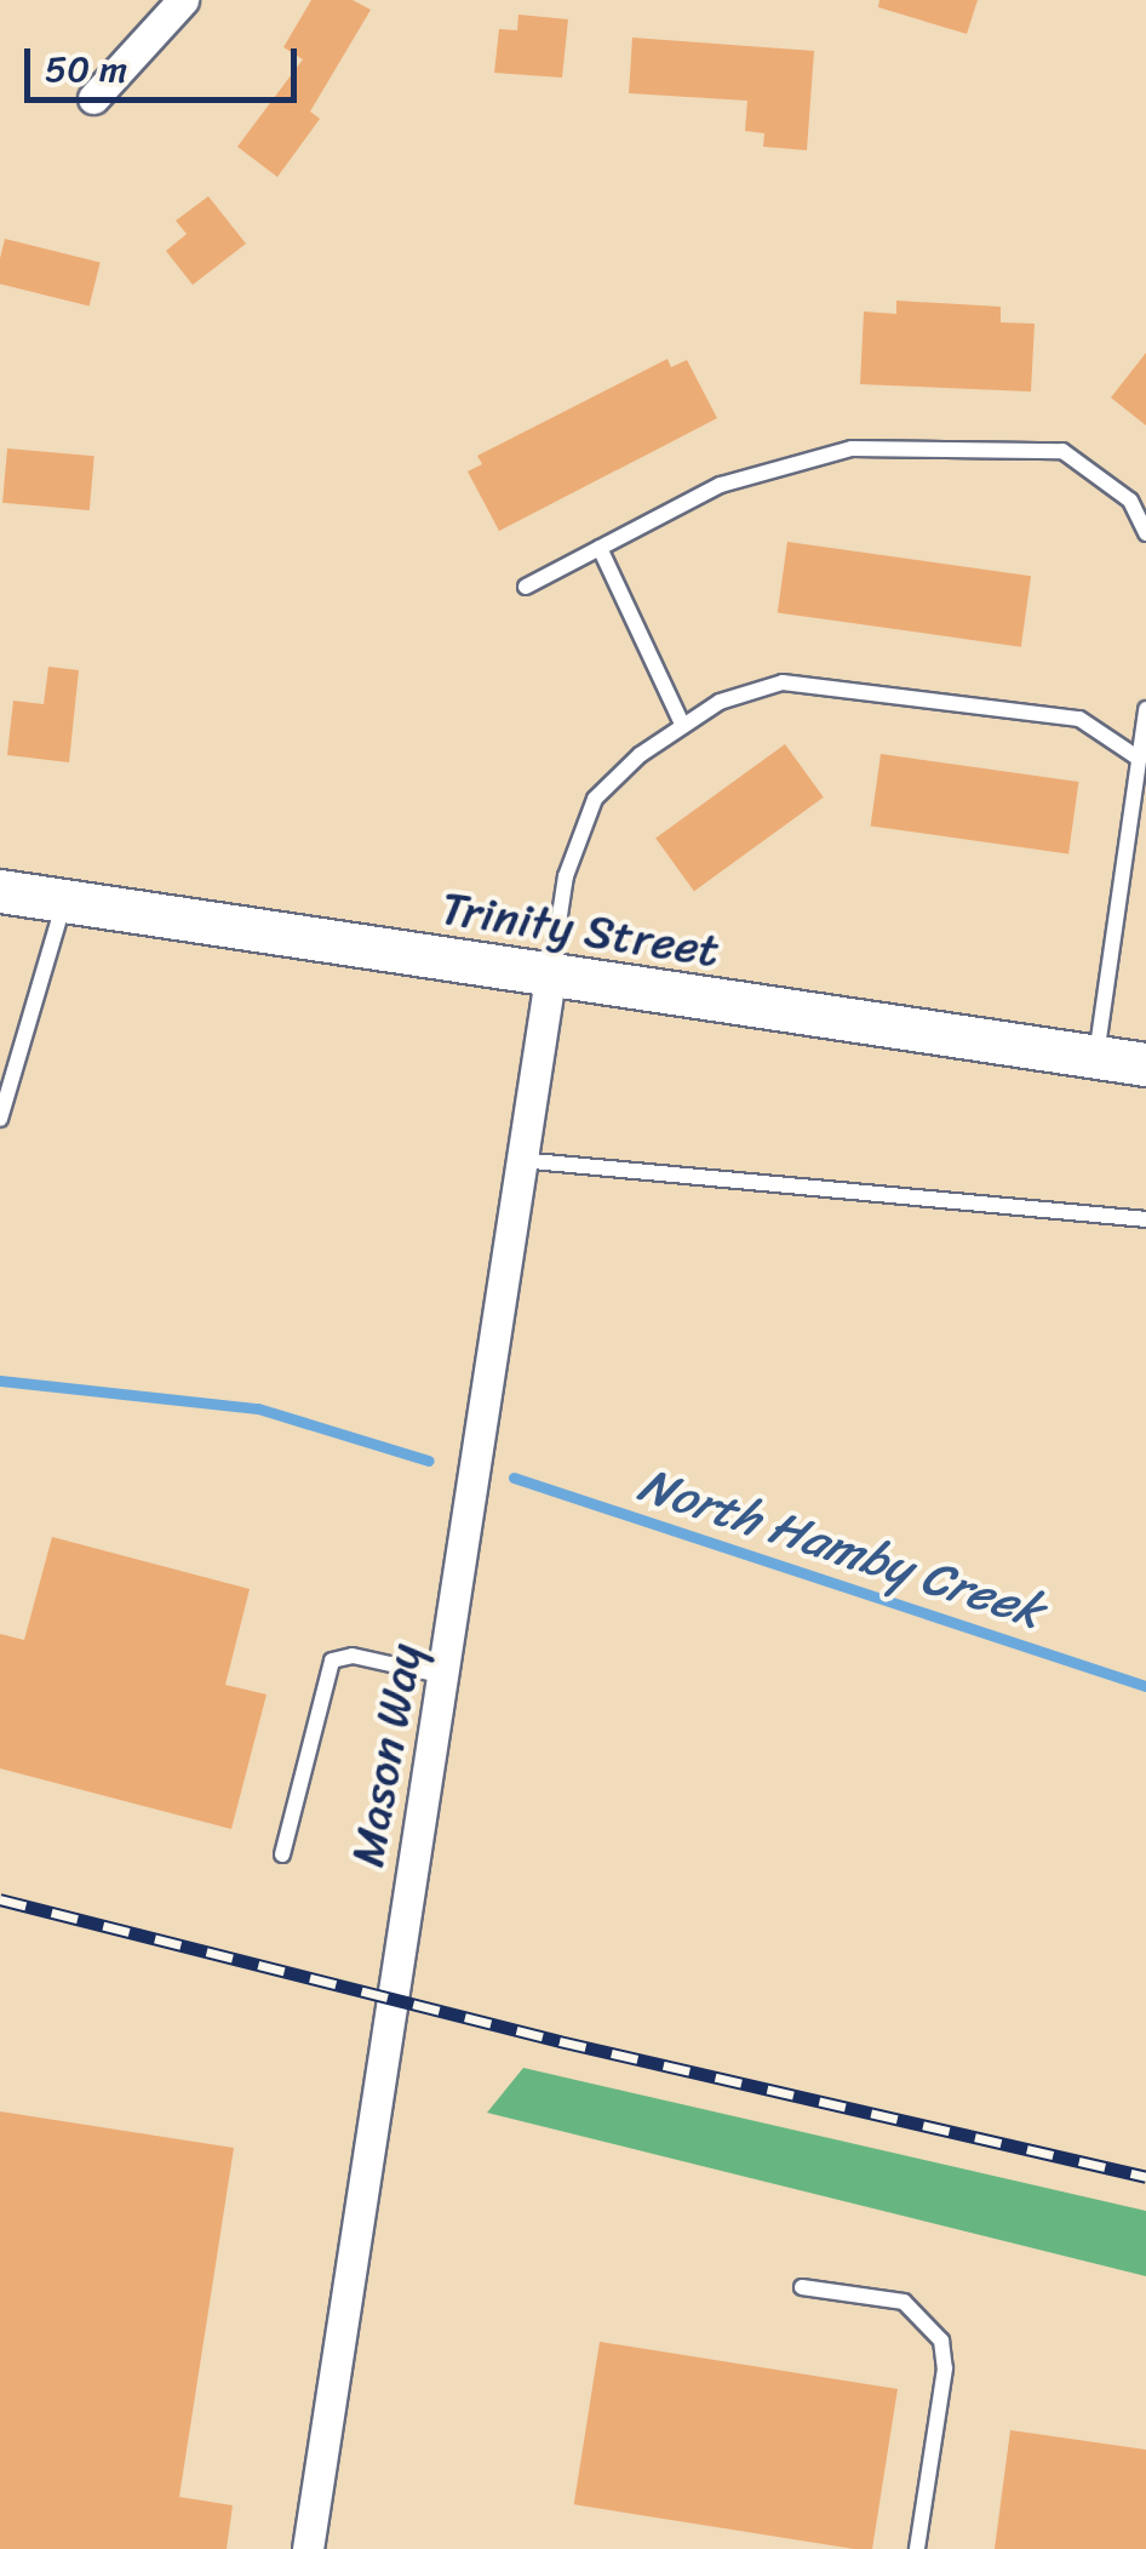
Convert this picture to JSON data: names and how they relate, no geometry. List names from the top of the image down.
{
  "streets": {
    "street": ["Trinity Street", "Mason Way"]
  },
  "crossings": [
    ["Trinity Street", "Mason Way"]
  ],
  "water": ["North Hamby Creek"],
  "scale_bar": "50 m"
}
